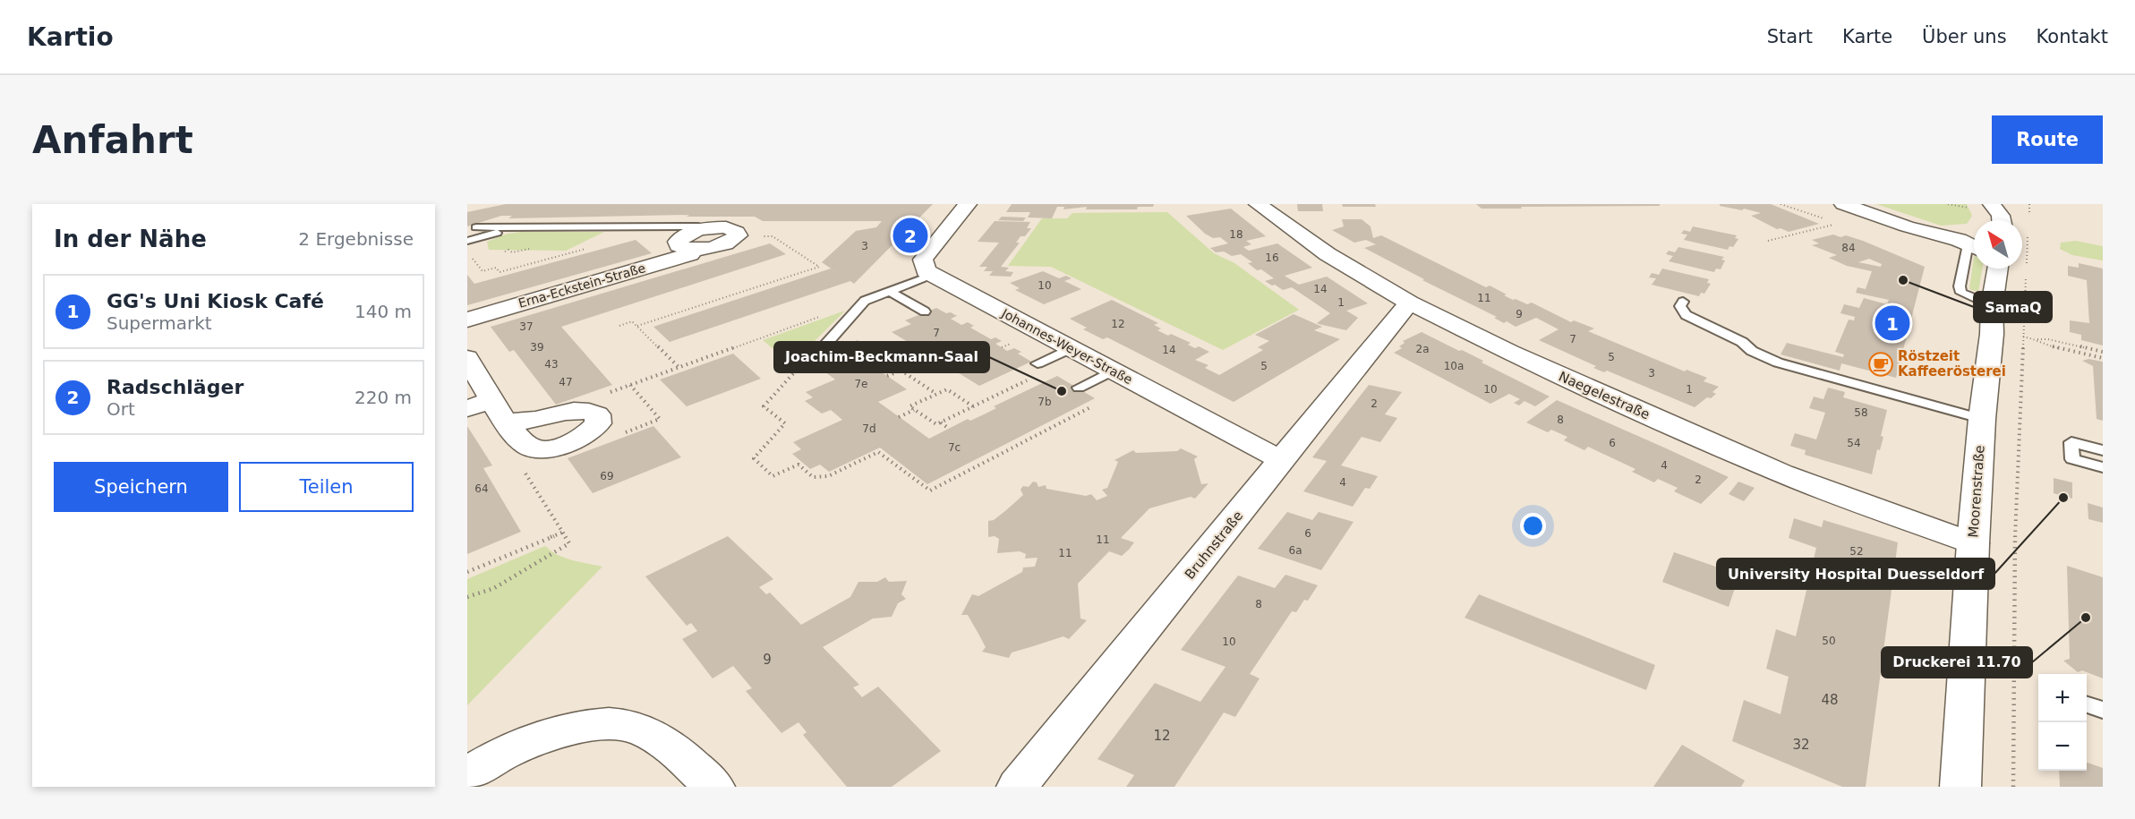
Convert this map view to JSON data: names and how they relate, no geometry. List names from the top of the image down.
{
  "streets": {
    "street": [
      "Erna-Eckstein-Straße",
      "Johannes-Weyer-Straße",
      "Naegelestraße",
      "Moorenstraße",
      "Bruhnstraße"
    ]
  },
  "crossings": [
    ["Johannes-Weyer-Straße", "Bruhnstraße"],
    ["Naegelestraße", "Moorenstraße"],
    ["Naegelestraße", "Bruhnstraße"]
  ],
  "places": {
    "other": [
      "SamaQ",
      "Joachim-Beckmann-Saal",
      "University Hospital Duesseldorf",
      "Druckerei 11.70"
    ],
    "cafe": ["Röstzeit Kaffeerösterei"]
  },
  "house_numbers": [
    "18",
    "3",
    "84",
    "16",
    "10",
    "14",
    "11",
    "1",
    "9",
    "12",
    "37",
    "7",
    "7",
    "39",
    "2a",
    "14",
    "5",
    "43",
    "5",
    "10a",
    "3",
    "47",
    "7e",
    "10",
    "1",
    "7b",
    "2",
    "58",
    "8",
    "7d",
    "6",
    "54",
    "7c",
    "4",
    "69",
    "2",
    "4",
    "64",
    "6",
    "11",
    "6a",
    "52",
    "11",
    "8",
    "50",
    "10",
    "9",
    "48",
    "12",
    "32"
  ],
  "north": "top left",
  "page": {
    "header": "Kartio",
    "nav": [
      "Start",
      "Karte",
      "Über uns",
      "Kontakt"
    ],
    "buttons": [
      "Route",
      ["Speichern", "Teilen"]
    ],
    "title": "Anfahrt",
    "heading": ["In der Nähe", "2 Ergebnisse"],
    "pins": ["2", "1"],
    "list": [
      {
        "mark": "1",
        "name": "GG's Uni Kiosk Café",
        "note": "Supermarkt",
        "value": "140 m"
      },
      {
        "mark": "2",
        "name": "Radschläger",
        "note": "Ort",
        "value": "220 m"
      }
    ],
    "map_buttons": ["+", "−"]
  }
}
